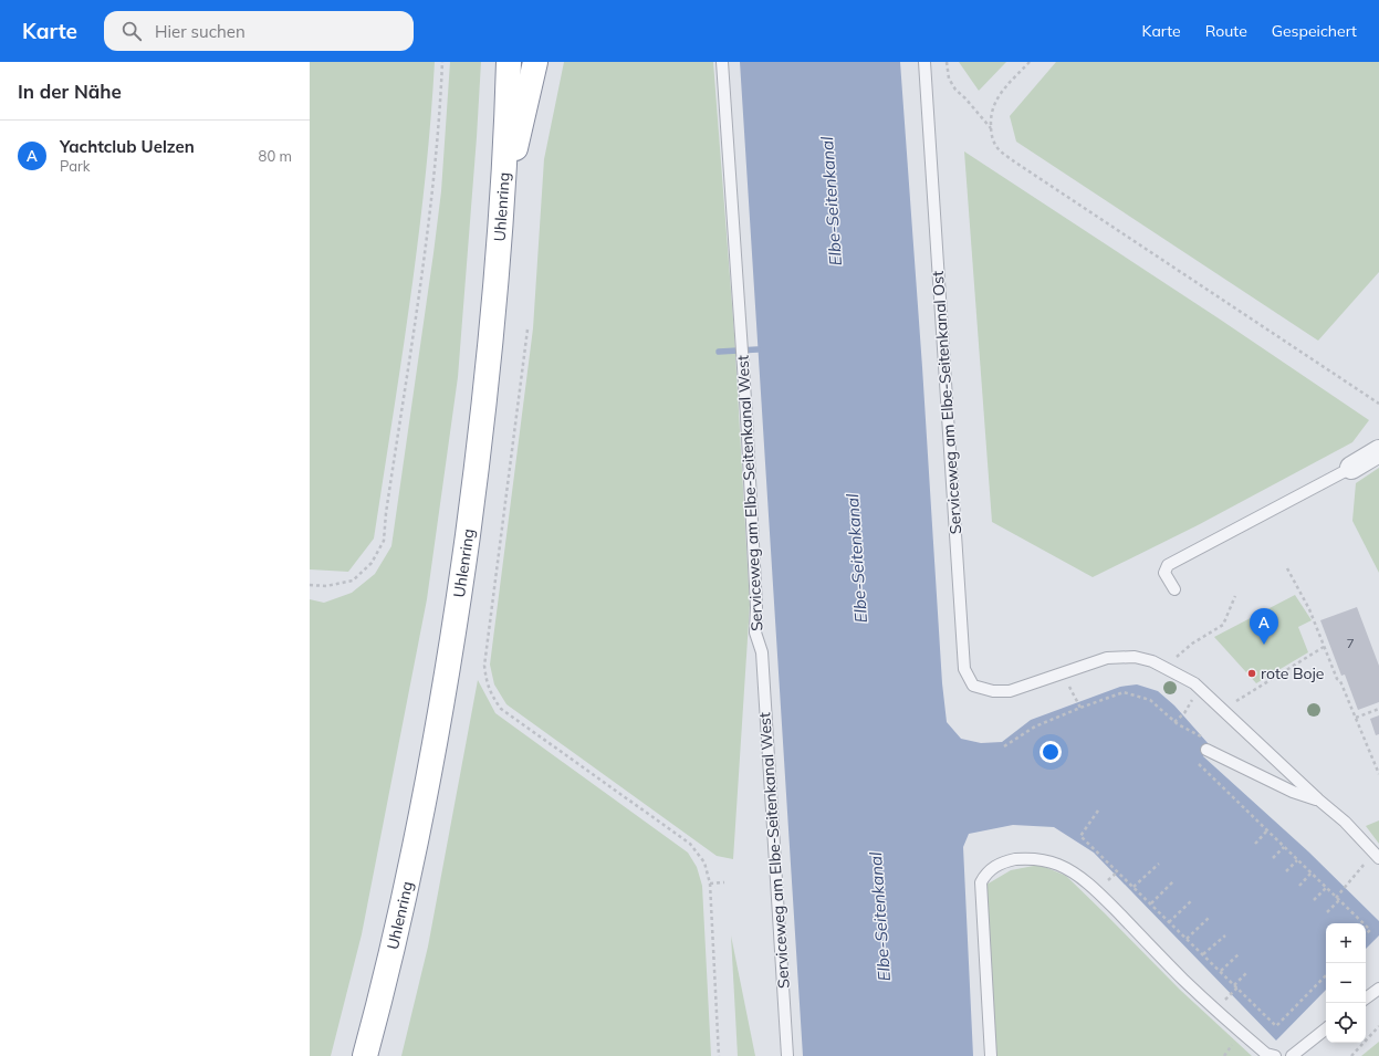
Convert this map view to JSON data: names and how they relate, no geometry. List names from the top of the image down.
{
  "streets": {
    "highway": ["Uhlenring"],
    "lane": ["Serviceweg am Elbe-Seitenkanal Ost", "Serviceweg am Elbe-Seitenkanal West"]
  },
  "water": ["Elbe-Seitenkanal"],
  "places": ["rote Boje"],
  "house_numbers": ["7"],
  "page": {
    "header": "Karte",
    "search": "Hier suchen",
    "nav": ["Karte", "Route", "Gespeichert"],
    "heading": "In der Nähe",
    "list": [
      {
        "mark": "A",
        "name": "Yachtclub Uelzen",
        "note": "Park",
        "value": "80 m"
      }
    ],
    "pins": "A",
    "map_buttons": ["+", "−"]
  }
}
